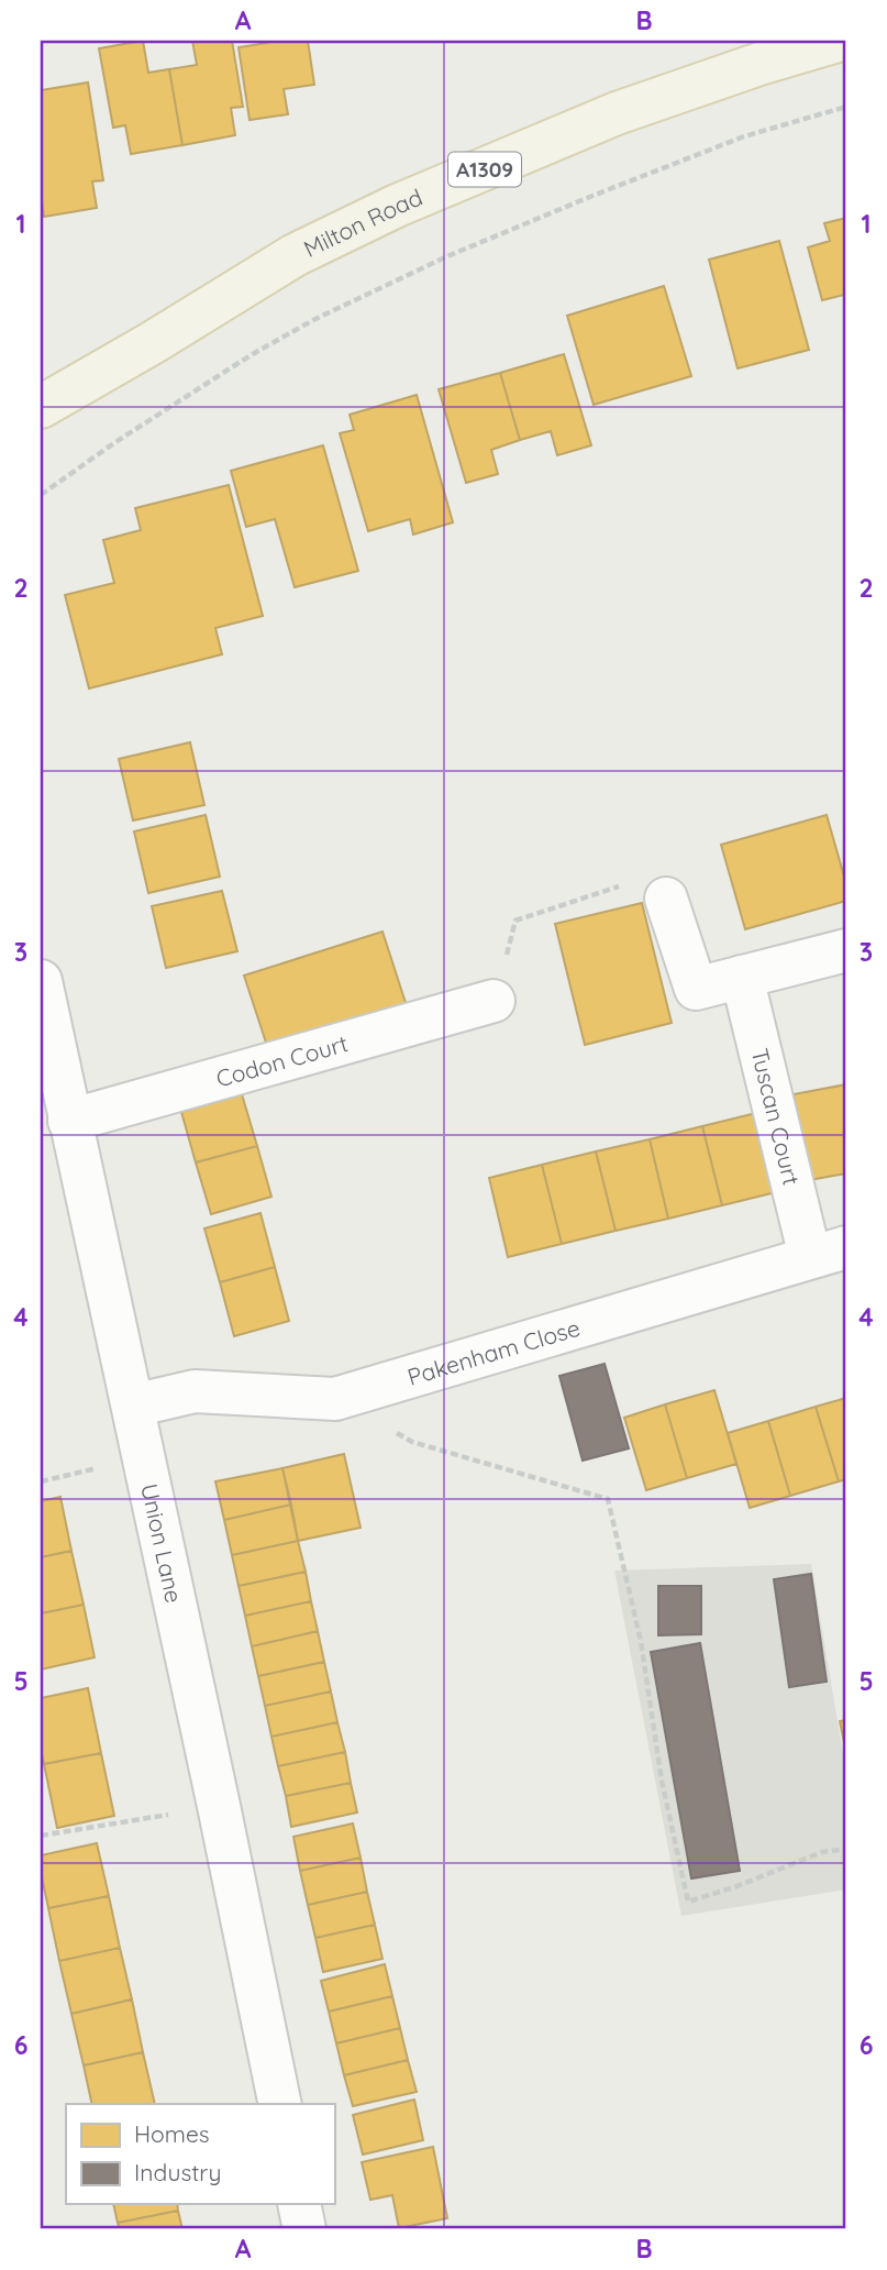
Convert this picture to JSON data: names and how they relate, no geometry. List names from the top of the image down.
{
  "streets": {
    "main road": ["A1309", "Milton Road"],
    "street": [
      "Codon Court",
      "Tuscan Court",
      "Pakenham Close",
      "Union Lane"
    ]
  },
  "crossings": [
    ["Codon Court", "Union Lane"],
    ["Tuscan Court", "Pakenham Close"],
    ["Pakenham Close", "Union Lane"]
  ],
  "legend": ["Homes", "Industry"],
  "grid": {
    "columns": ["A", "B"],
    "rows": [
      "1",
      "2",
      "3",
      "4",
      "5",
      "6"
    ]
  }
}
